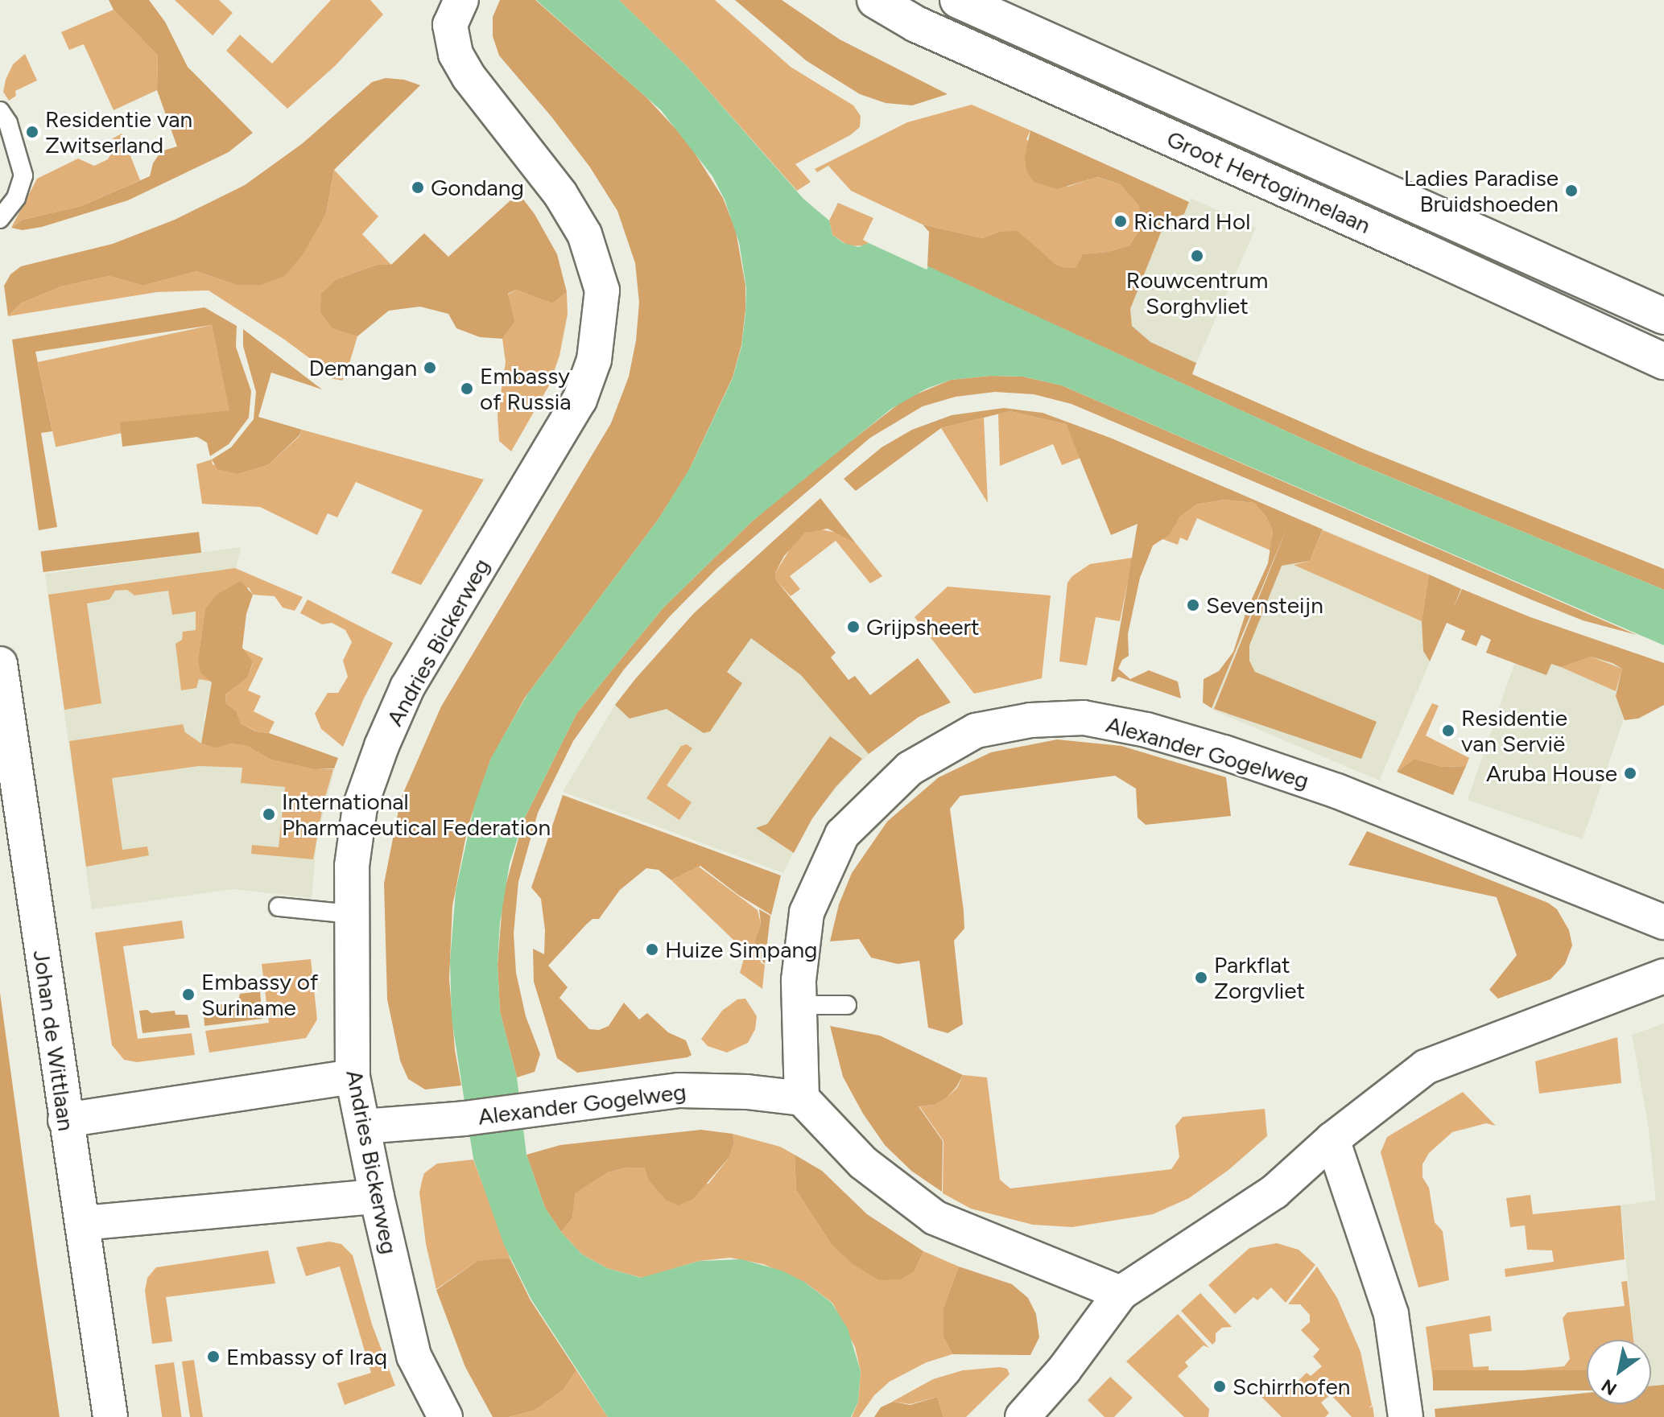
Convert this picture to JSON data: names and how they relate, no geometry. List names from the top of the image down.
{
  "streets": {
    "main road": ["Groot Hertoginnelaan"],
    "street": ["Andries Bickerweg", "Alexander Gogelweg", "Johan de Wittlaan"]
  },
  "crossings": [
    ["Andries Bickerweg", "Alexander Gogelweg"]
  ],
  "places": [
    "Residentie van Zwitserland",
    "Gondang",
    "Ladies Paradise Bruidshoeden",
    "Richard Hol",
    "Rouwcentrum Sorghvliet",
    "Demangan",
    "Embassy of Russia",
    "Sevensteijn",
    "Grijpsheert",
    "Residentie van Servië",
    "Aruba House",
    "International Pharmaceutical Federation",
    "Huize Simpang",
    "Parkflat Zorgvliet",
    "Embassy of Suriname",
    "Embassy of Iraq",
    "Schirrhofen"
  ],
  "north": "bottom left"
}
